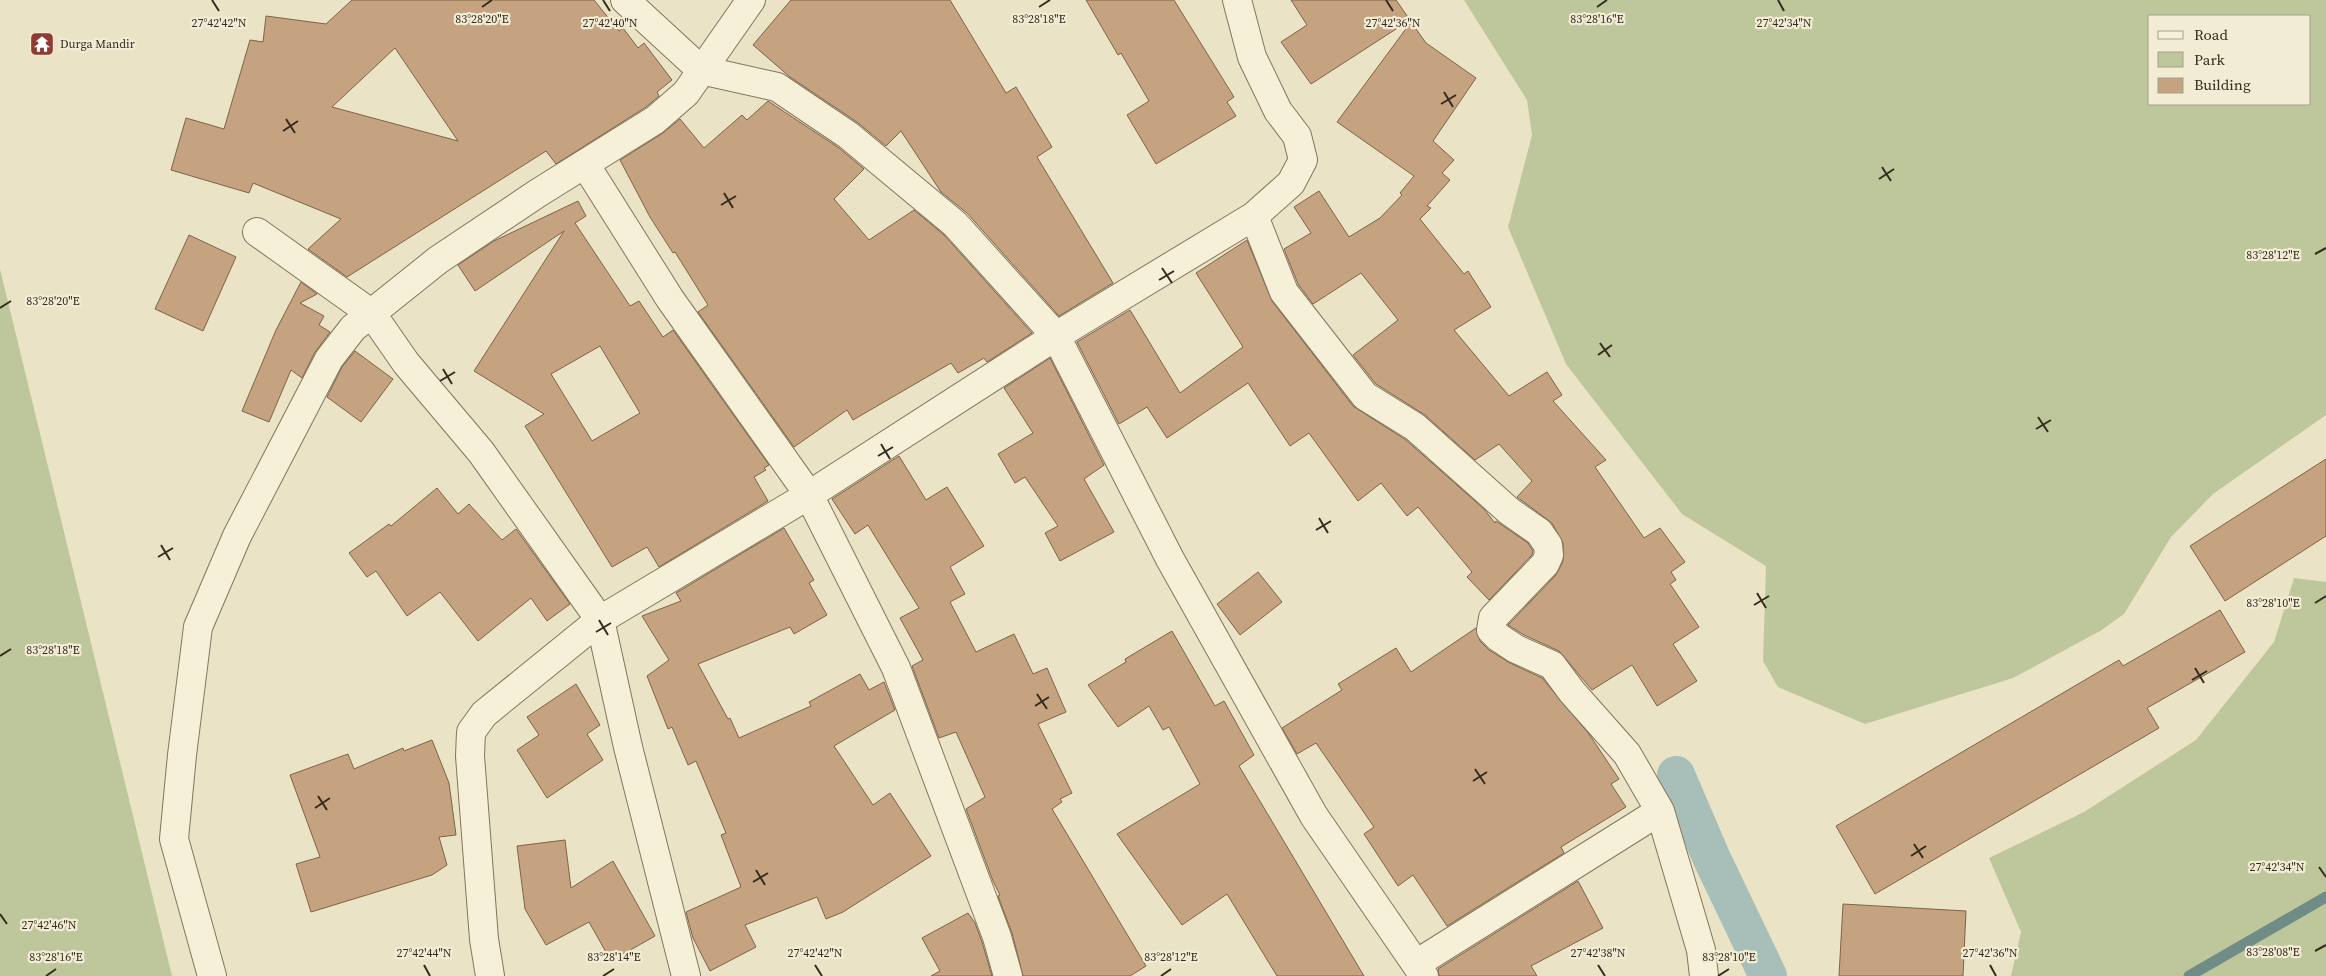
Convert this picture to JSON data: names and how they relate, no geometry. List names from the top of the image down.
{
  "places": {
    "temple": ["Durga Mandir"]
  },
  "legend": ["Road", "Park", "Building"],
  "coordinates": [
    "83°28'20\"E",
    "83°28'18\"E",
    "83°28'16\"E",
    "27°42'42\"N",
    "27°42'34\"N",
    "27°42'40\"N",
    "27°42'36\"N",
    "83°28'12\"E",
    "83°28'10\"E",
    "27°42'46\"N",
    "83°28'08\"E",
    "27°42'44\"N",
    "27°42'38\"N",
    "83°28'14\"E"
  ]
}
